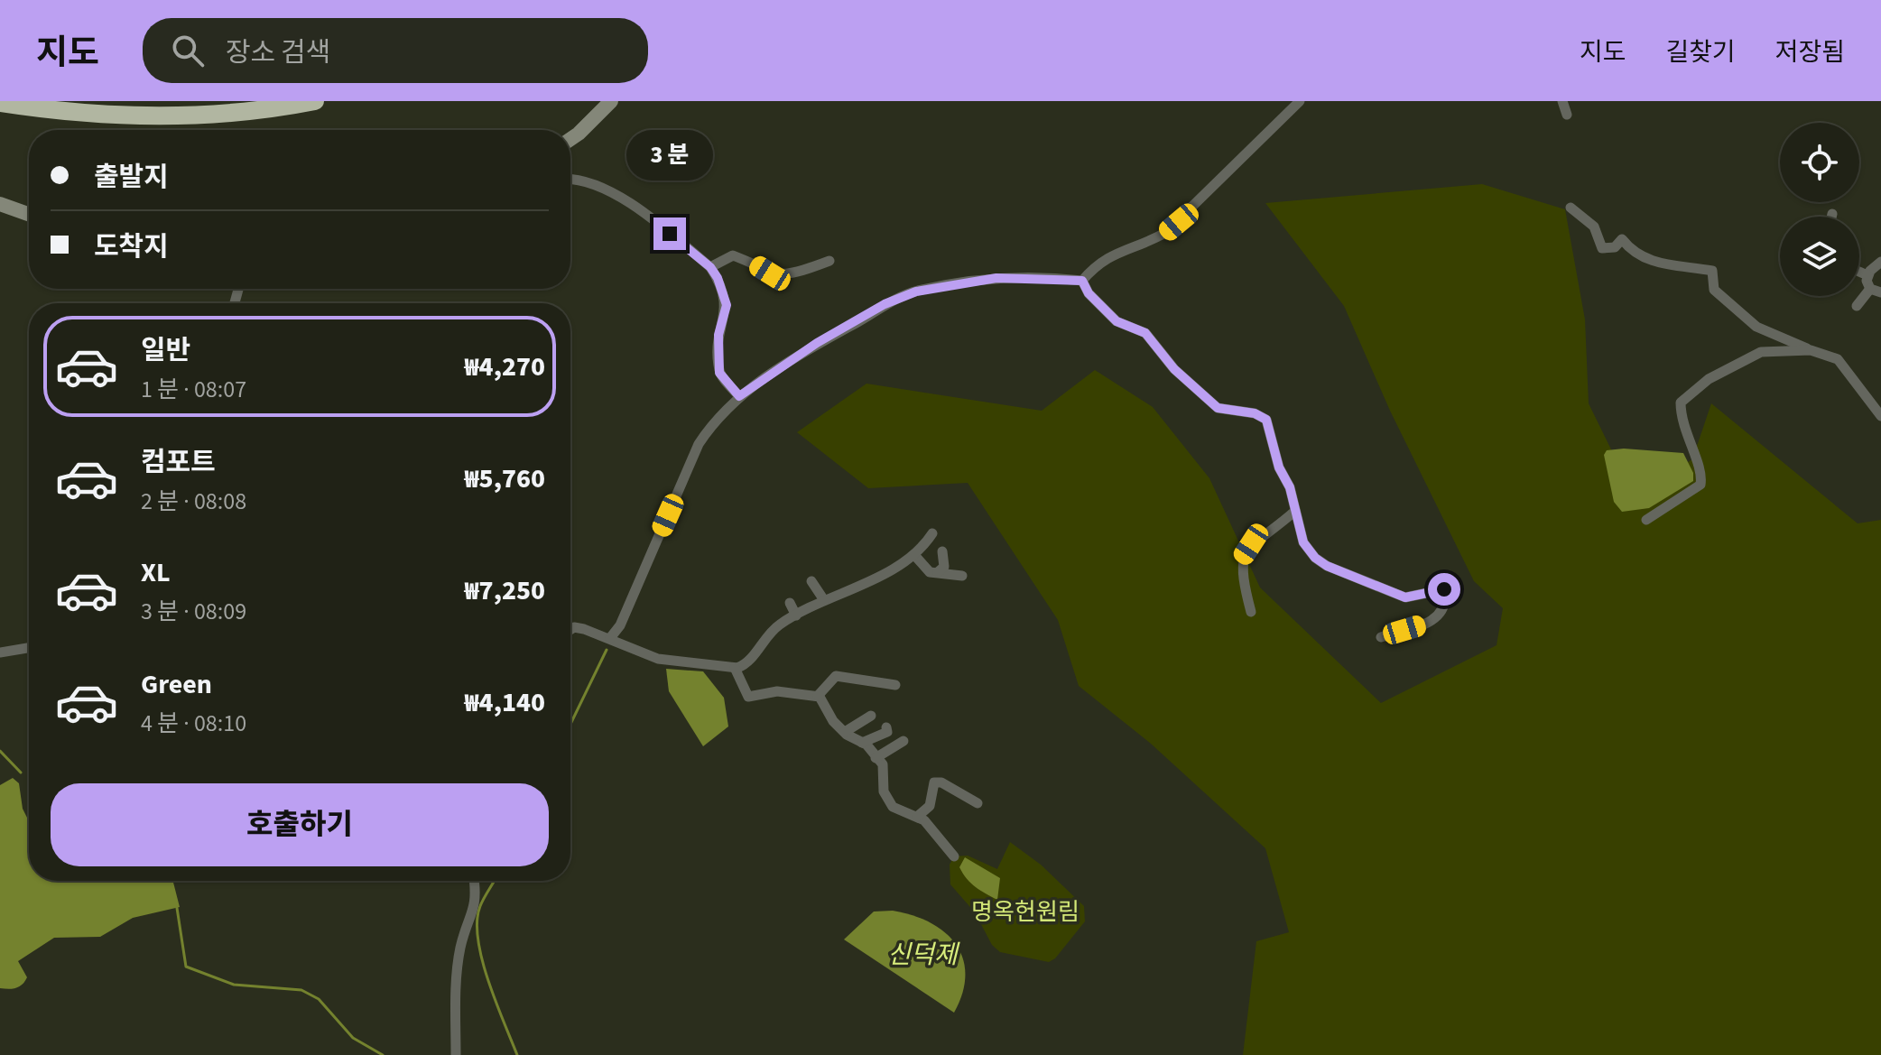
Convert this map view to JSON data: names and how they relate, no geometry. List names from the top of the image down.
{
  "water": ["신덕제"],
  "parks": ["명옥헌원림"],
  "page": {
    "header": "지도",
    "search": "장소 검색",
    "nav": ["지도", "길찾기", "저장됨"],
    "bubble": "3 분",
    "banner": ["출발지", "도착지"],
    "list": [
      {
        "name": "일반",
        "note": "1 분 · 08:07",
        "value": "₩4,270"
      },
      {
        "name": "컴포트",
        "note": "2 분 · 08:08",
        "value": "₩5,760"
      },
      {
        "name": "XL",
        "note": "3 분 · 08:09",
        "value": "₩7,250"
      },
      {
        "name": "Green",
        "note": "4 분 · 08:10",
        "value": "₩4,140"
      }
    ],
    "buttons": "호출하기"
  }
}
